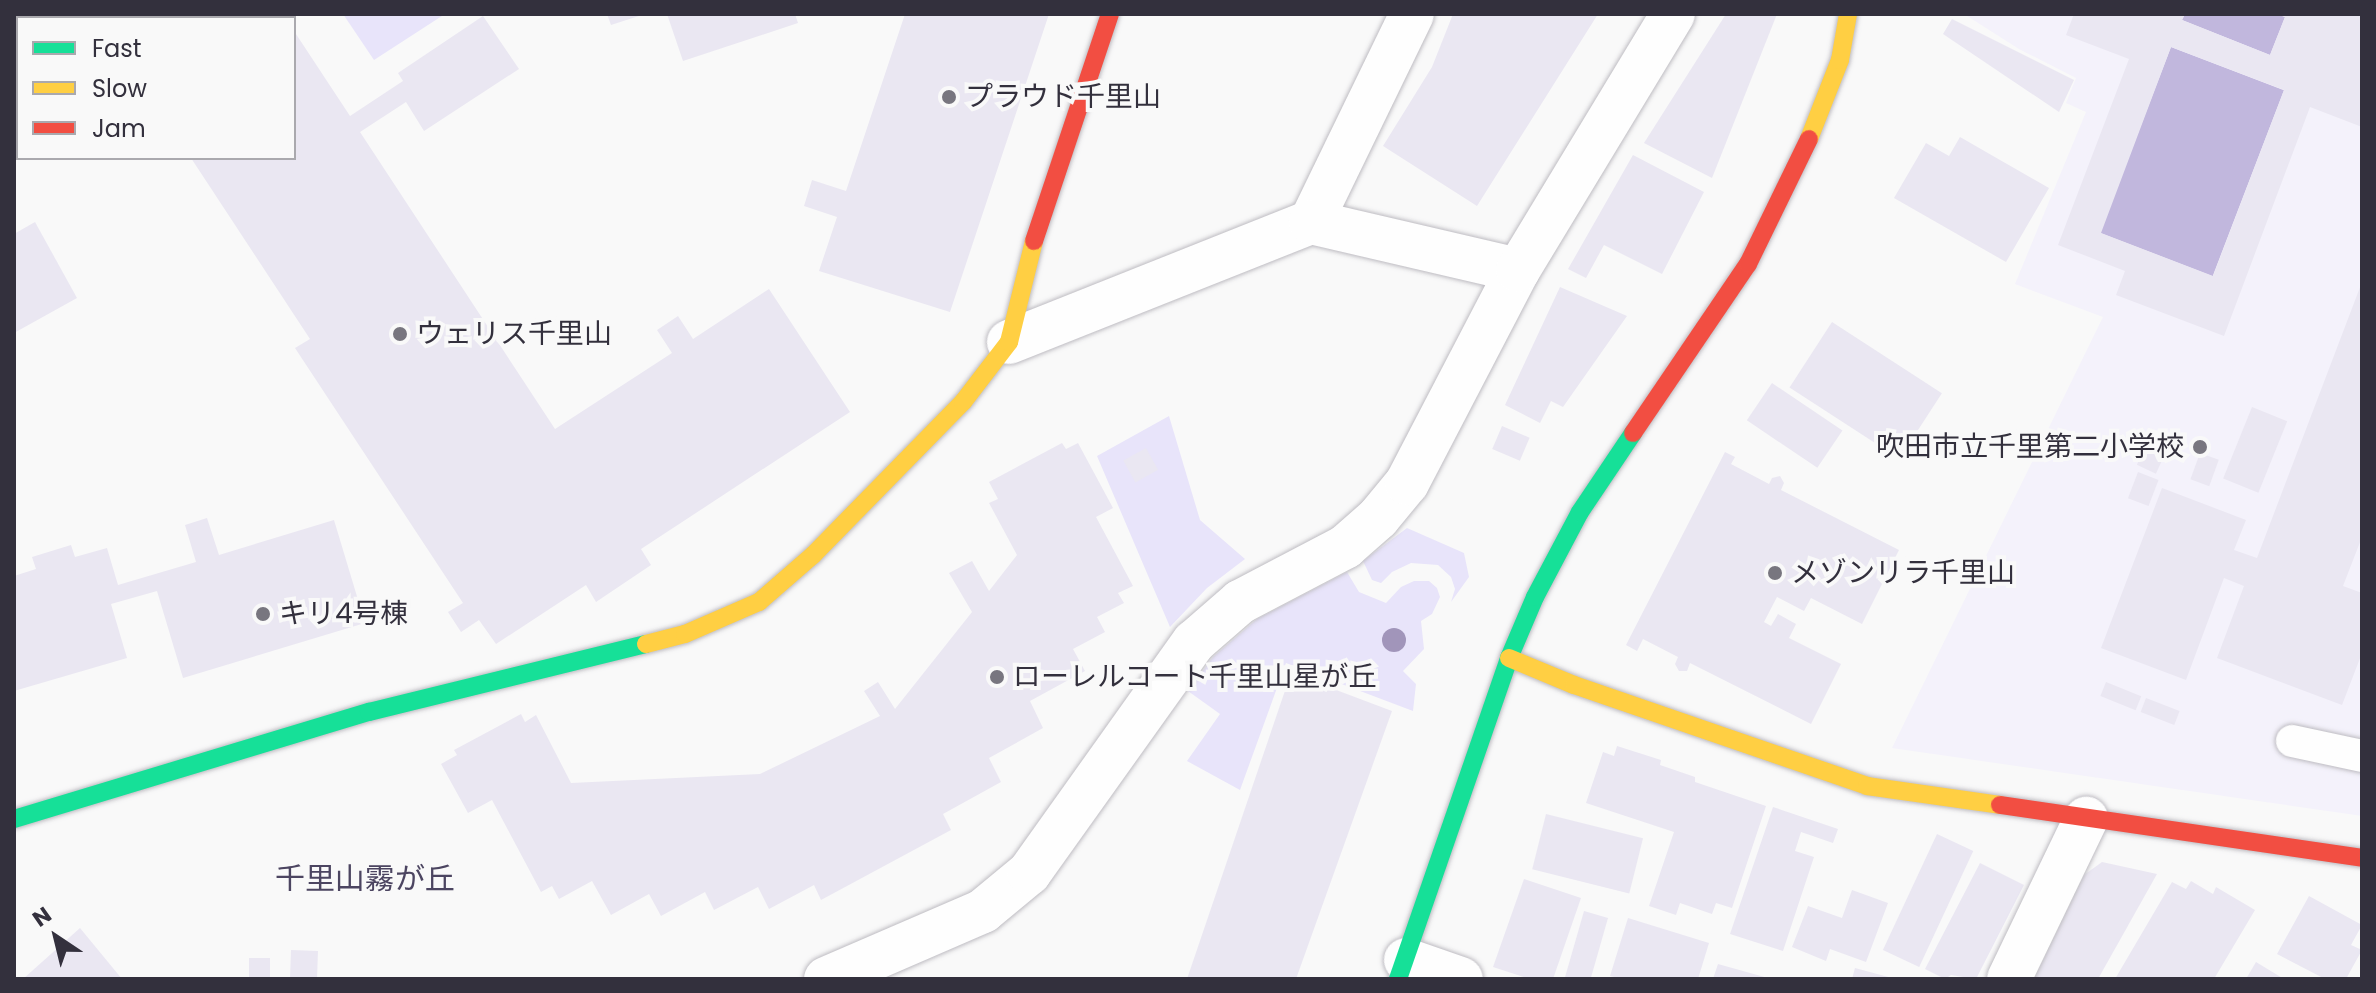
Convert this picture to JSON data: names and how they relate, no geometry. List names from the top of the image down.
{
  "districts": ["千里山霧が丘"],
  "places": [
    "プラウド千里山",
    "ウェリス千里山",
    "吹田市立千里第二小学校",
    "メゾンリラ千里山",
    "キリ4号棟",
    "ローレルコート千里山星が丘"
  ],
  "legend": ["Fast", "Slow", "Jam"],
  "north": "top left"
}
